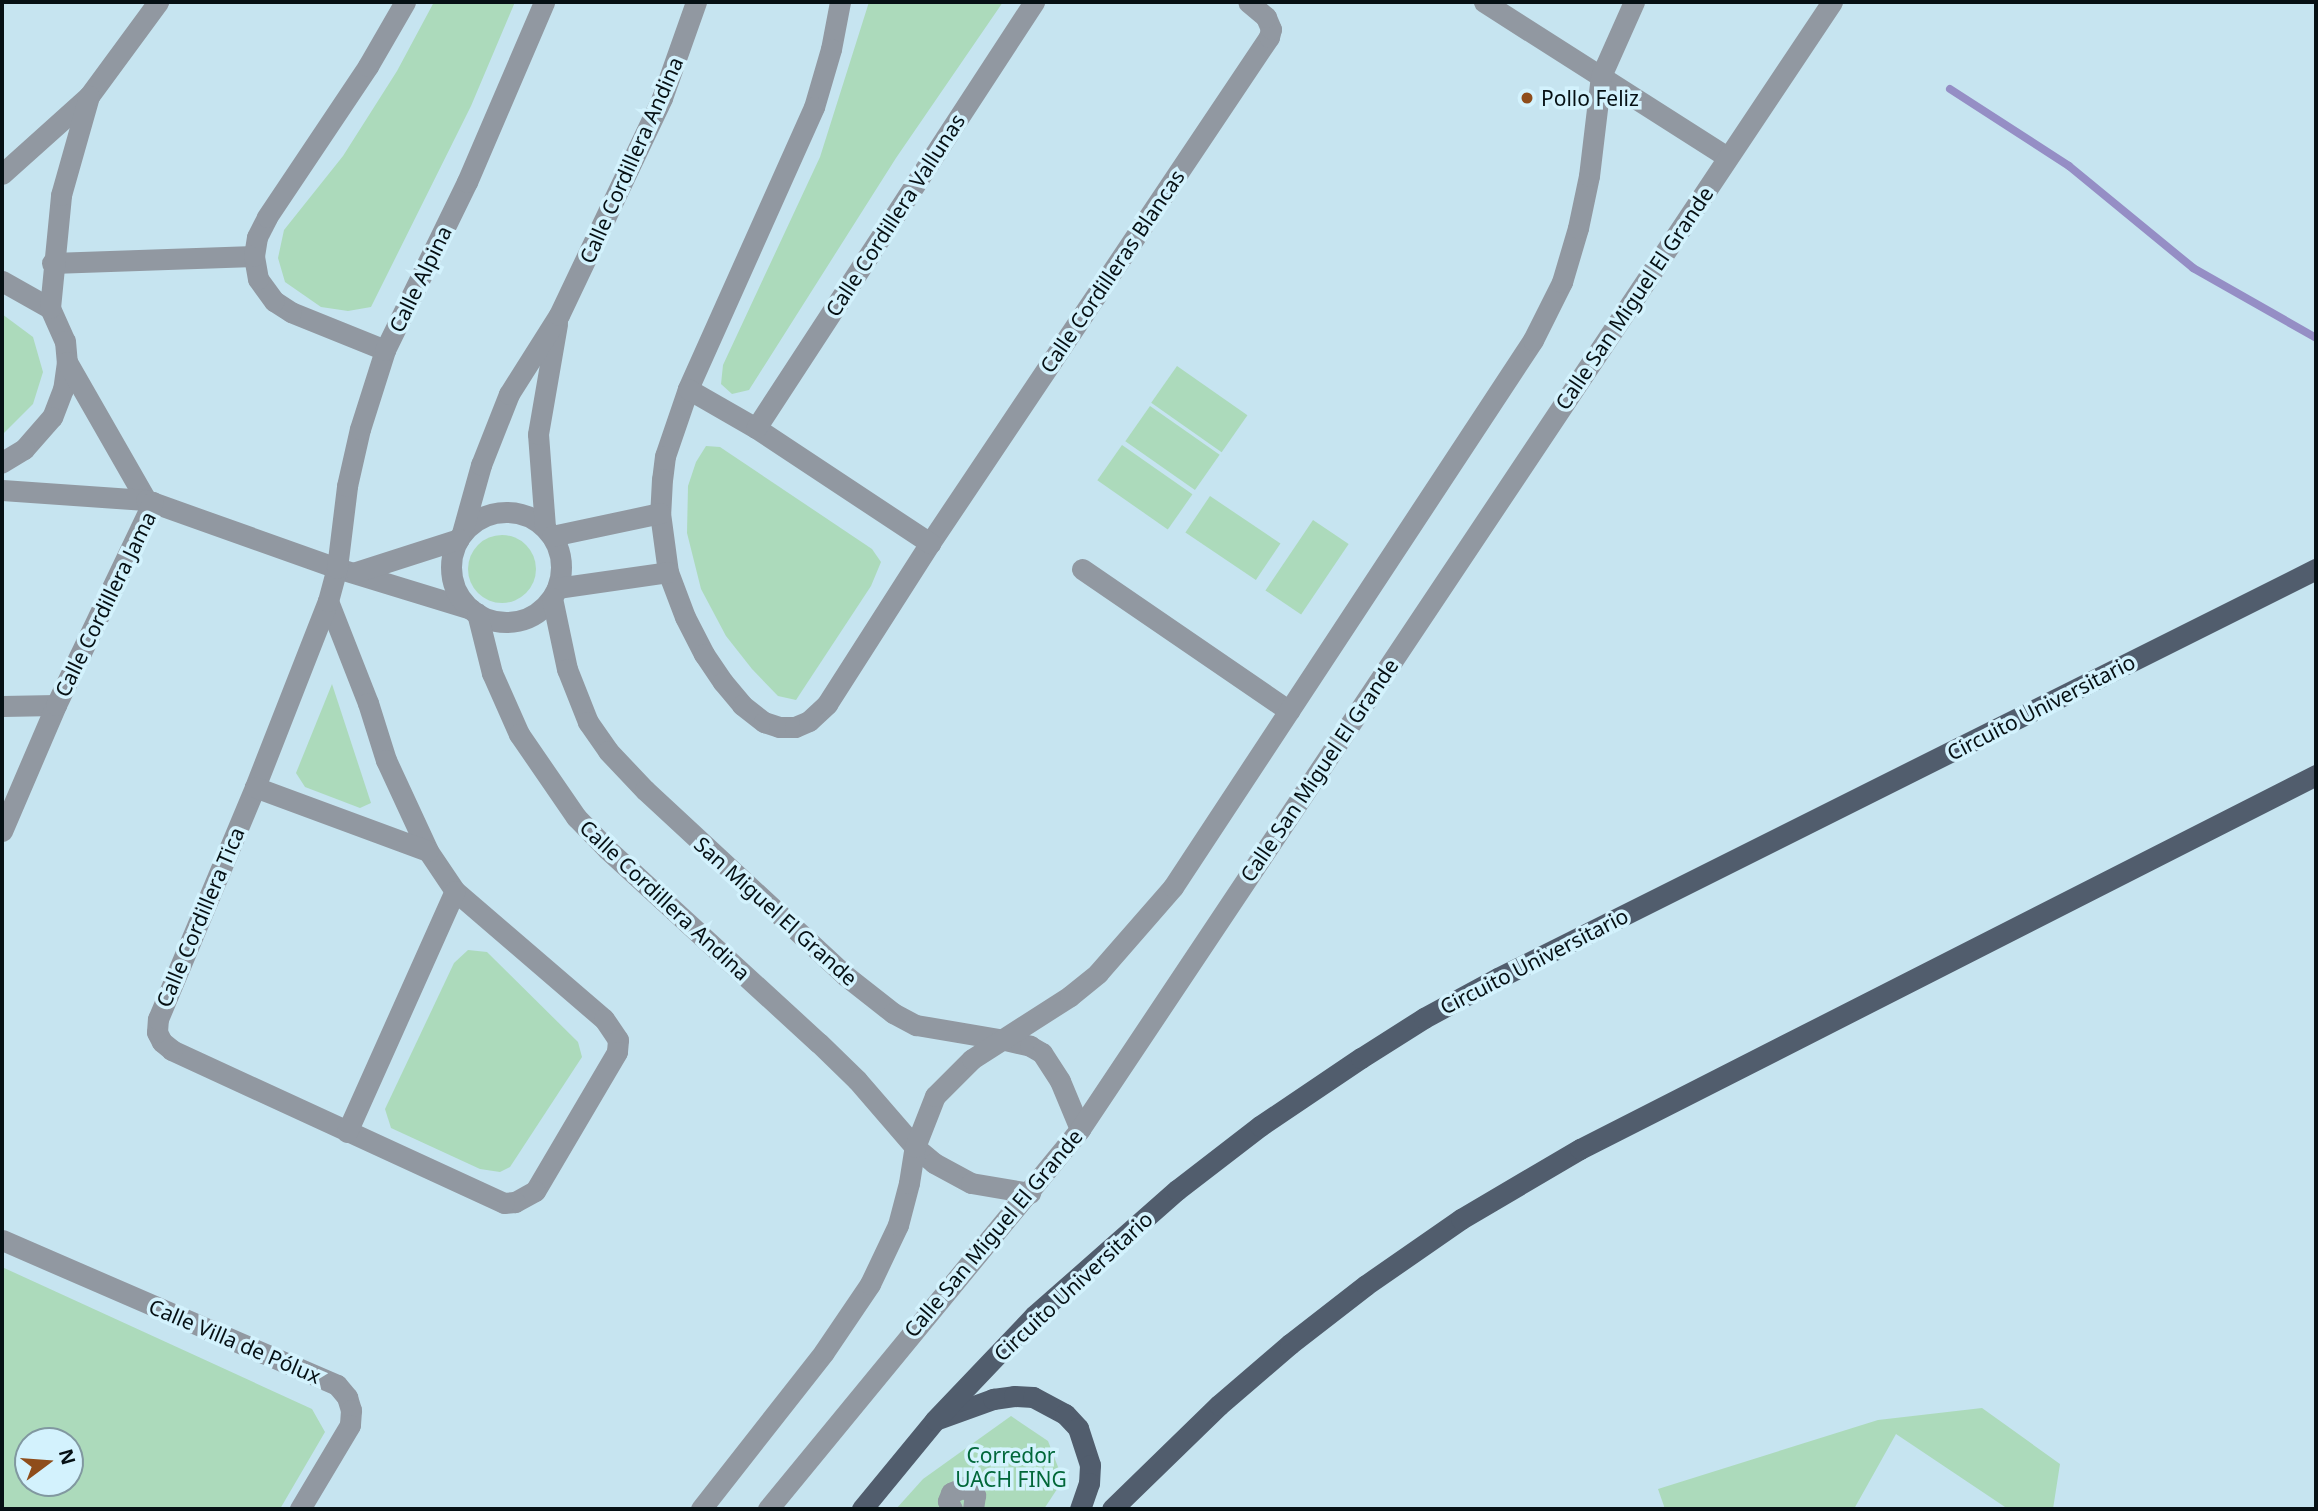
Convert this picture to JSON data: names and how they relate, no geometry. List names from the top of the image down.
{
  "streets": {
    "main road": ["Circuito Universitario"],
    "street": [
      "Calle Cordillera Andina",
      "Calle Cordillera Vallunas",
      "Calle Cordilleras Blancas",
      "Calle Alpina",
      "Calle San Miguel El Grande",
      "Calle Cordillera Jama",
      "San Miguel El Grande",
      "Calle Cordillera Tica",
      "Calle Villa de Pólux"
    ]
  },
  "crossings": [
    ["Calle Cordillera Andina", "Calle San Miguel El Grande"],
    ["Calle Cordillera Andina", "San Miguel El Grande"],
    ["Calle Alpina", "Calle Cordillera Tica"],
    ["Calle San Miguel El Grande", "San Miguel El Grande"]
  ],
  "parks": ["Corredor UACH FING"],
  "places": ["Pollo Feliz"],
  "north": "right"
}
